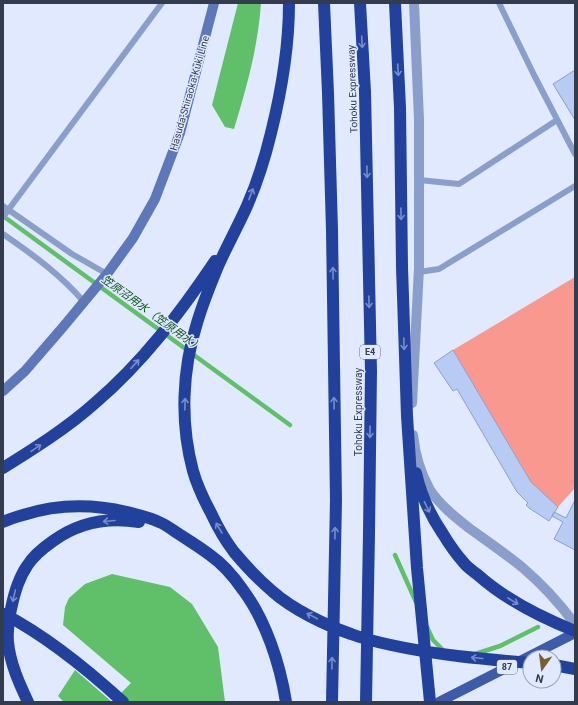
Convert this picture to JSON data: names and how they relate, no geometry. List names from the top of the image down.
{
  "streets": {
    "highway": ["Tohoku Expressway", "E4"],
    "main road": ["Hasuda-Shiraoka-Kuki Line", "87"]
  },
  "water": ["笠原沼用水（笠原用水）"],
  "north": "bottom"
}
